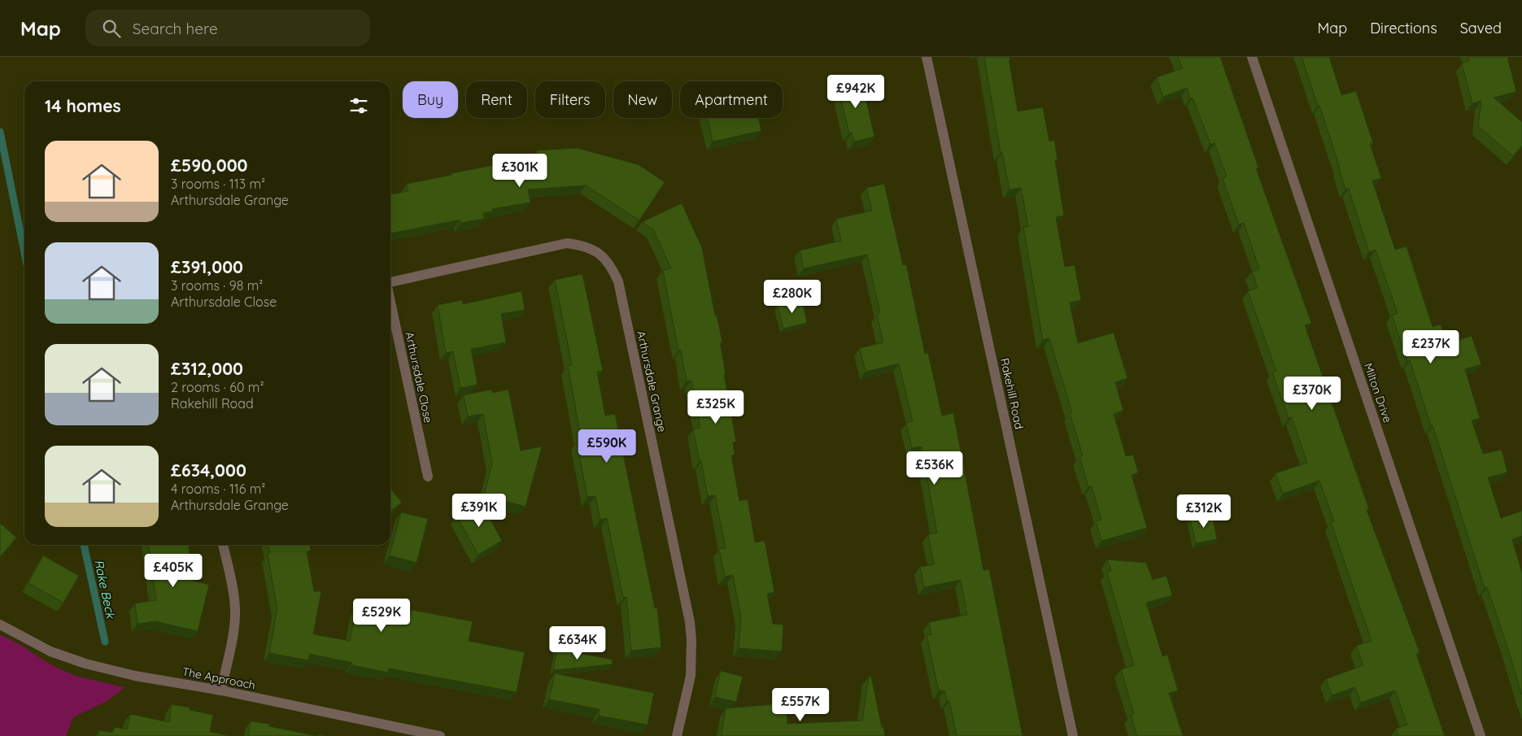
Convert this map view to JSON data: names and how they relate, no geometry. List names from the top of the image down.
{
  "streets": {
    "street": [
      "Arthursdale Close",
      "Arthursdale Grange",
      "Milton Drive",
      "Rakehill Road",
      "The Approach"
    ]
  },
  "water": ["Rake Beck"],
  "page": {
    "header": "Map",
    "search": "Search here",
    "nav": ["Map", "Directions", "Saved"],
    "price": [
      "£942K",
      "£301K",
      "£280K",
      "£237K",
      "£370K",
      "£325K",
      "£590K",
      "£536K",
      "£391K",
      "£312K",
      "£405K",
      "£529K",
      "£634K",
      "£557K"
    ],
    "chip": [
      "Buy",
      "Rent",
      "Filters",
      "New",
      "Apartment"
    ],
    "heading": "14 homes",
    "list": [
      {
        "name": "£590,000",
        "note": "3 rooms · 113 m² · Arthursdale Grange"
      },
      {
        "name": "£391,000",
        "note": "3 rooms · 98 m² · Arthursdale Close"
      },
      {
        "name": "£312,000",
        "note": "2 rooms · 60 m² · Rakehill Road"
      },
      {
        "name": "£634,000",
        "note": "4 rooms · 116 m² · Arthursdale Grange"
      }
    ]
  }
}
